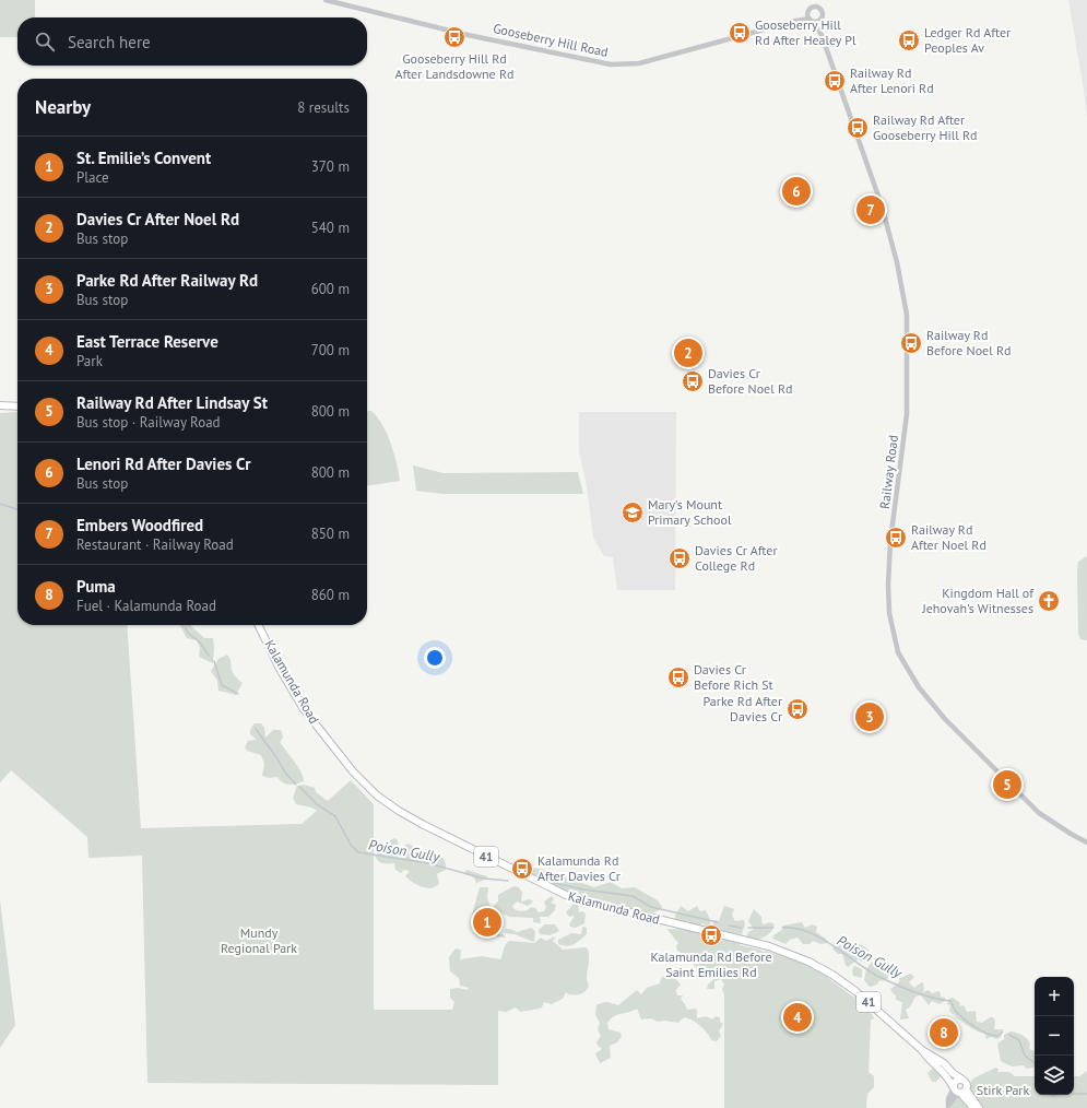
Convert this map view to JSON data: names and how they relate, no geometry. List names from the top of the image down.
{
  "streets": {
    "main road": ["Kalamunda Road", "41"],
    "street": ["Gooseberry Hill Road", "Railway Road"]
  },
  "crossings": [
    ["Gooseberry Hill Road", "Railway Road"],
    ["Kalamunda Road", "41"]
  ],
  "water": ["Poison Gully"],
  "parks": ["Mundy Regional Park", "Stirk Park"],
  "places": {
    "bus stop": [
      "Gooseberry Hill Rd After Healey Pl",
      "Gooseberry Hill Rd After Landsdowne Rd",
      "Ledger Rd After Peoples Av",
      "Railway Rd After Lenori Rd",
      "Railway Rd After Gooseberry Hill Rd",
      "Railway Rd Before Noel Rd",
      "Davies Cr Before Noel Rd",
      "Railway Rd After Noel Rd",
      "Davies Cr After College Rd",
      "Davies Cr Before Rich St",
      "Parke Rd After Davies Cr",
      "Kalamunda Rd After Davies Cr",
      "Kalamunda Rd Before Saint Emilies Rd"
    ],
    "school or university": ["Mary’s Mount Primary School"],
    "church": ["Kingdom Hall of Jehovah's Witnesses"]
  },
  "page": {
    "search": "Search here",
    "heading": ["Nearby", "8 results"],
    "list": [
      {
        "mark": "1",
        "name": "St. Emilie’s Convent",
        "note": "Place",
        "value": "370 m"
      },
      {
        "mark": "2",
        "name": "Davies Cr After Noel Rd",
        "note": "Bus stop",
        "value": "540 m"
      },
      {
        "mark": "3",
        "name": "Parke Rd After Railway Rd",
        "note": "Bus stop",
        "value": "600 m"
      },
      {
        "mark": "4",
        "name": "East Terrace Reserve",
        "note": "Park",
        "value": "700 m"
      },
      {
        "mark": "5",
        "name": "Railway Rd After Lindsay St",
        "note": "Bus stop · Railway Road",
        "value": "800 m"
      },
      {
        "mark": "6",
        "name": "Lenori Rd After Davies Cr",
        "note": "Bus stop",
        "value": "800 m"
      },
      {
        "mark": "7",
        "name": "Embers Woodfired",
        "note": "Restaurant · Railway Road",
        "value": "850 m"
      },
      {
        "mark": "8",
        "name": "Puma",
        "note": "Fuel · Kalamunda Road",
        "value": "860 m"
      }
    ],
    "pins": [
      "6",
      "7",
      "2",
      "3",
      "5",
      "1",
      "4",
      "8"
    ],
    "map_buttons": ["+", "−"]
  }
}
